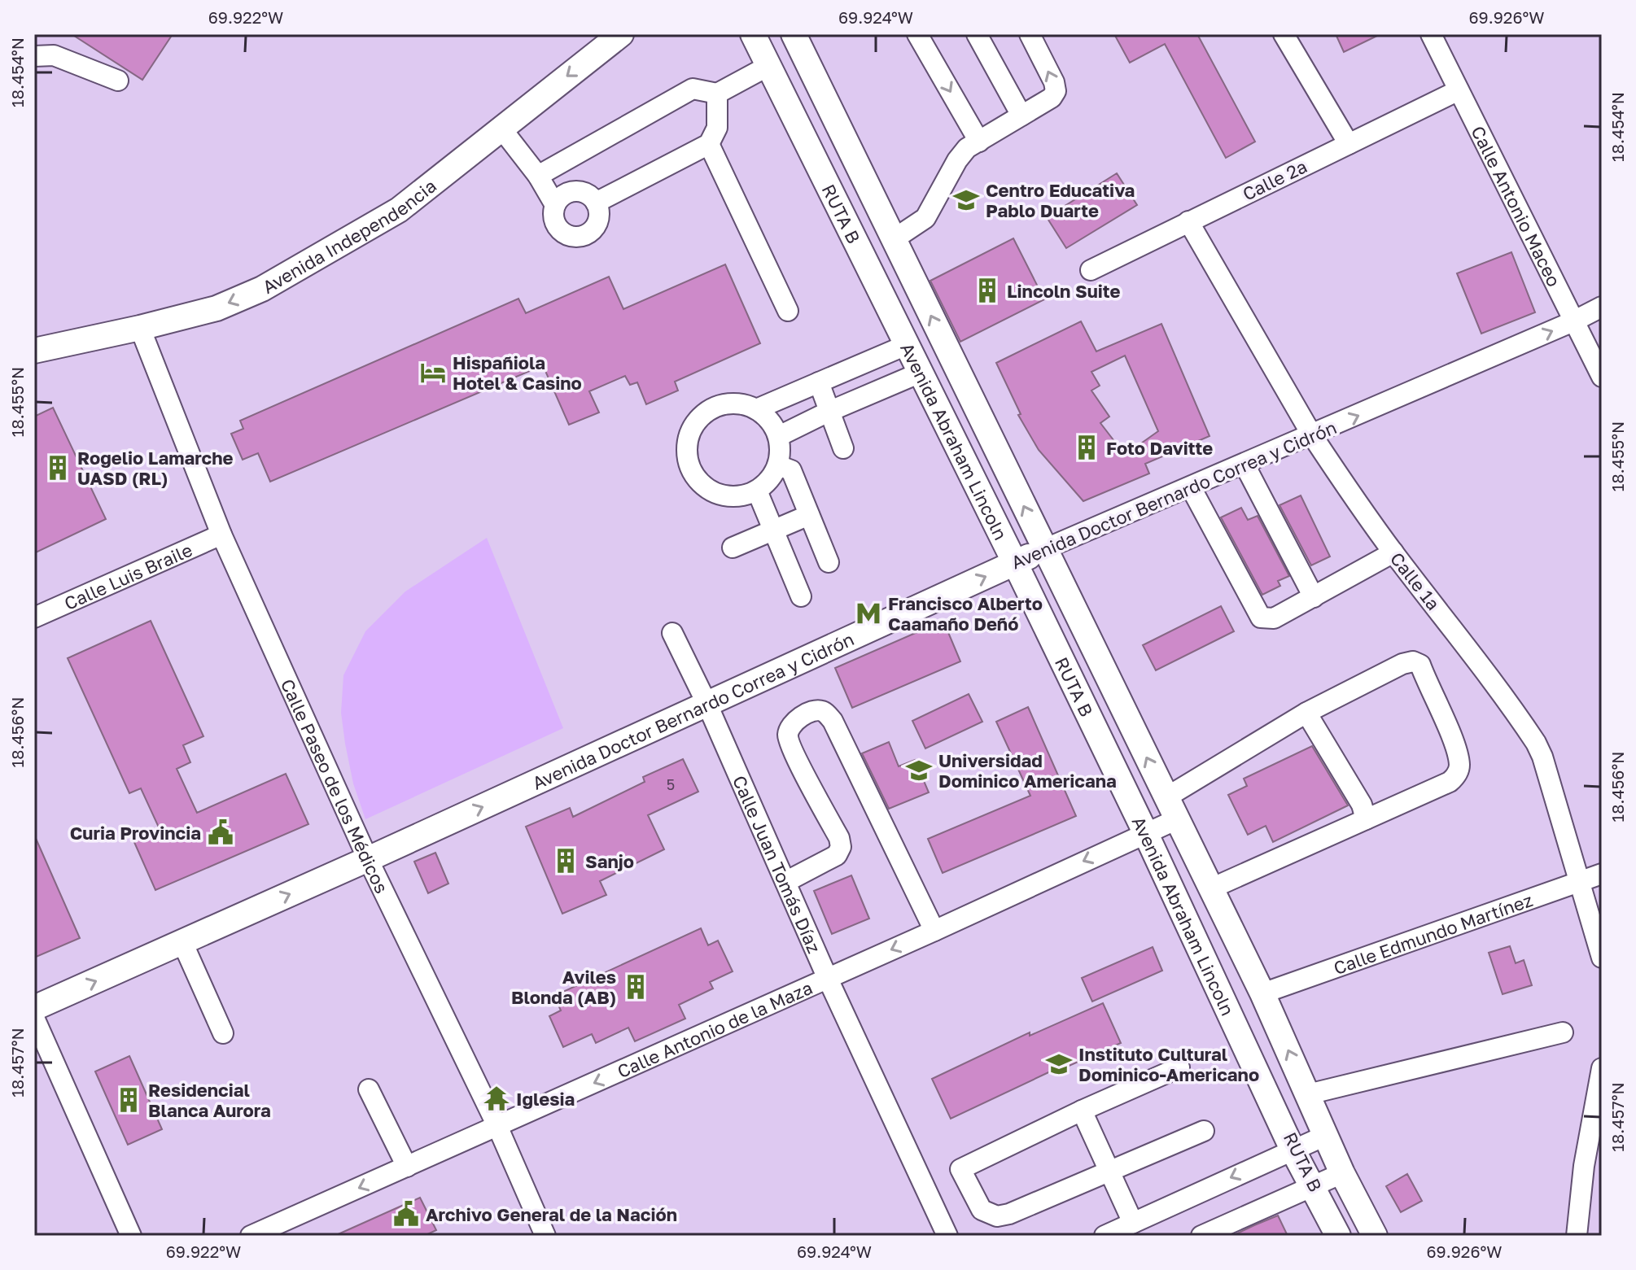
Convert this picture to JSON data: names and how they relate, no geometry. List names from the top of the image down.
{
  "streets": {
    "main road": ["Avenida Independencia", "Avenida Abraham Lincoln", "Avenida Doctor Bernardo Correa y Cidrón"],
    "street": [
      "Calle 2ª",
      "Calle Antonio Maceo",
      "RUTA B",
      "Calle Luis Braile",
      "Calle 1ª",
      "Calle Paseo de los Médicos",
      "Calle Juan Tomás Díaz",
      "Calle Edmundo Martínez",
      "Calle Antonio de la Maza"
    ]
  },
  "crossings": [
    ["Calle 2ª", "Calle Antonio Maceo"],
    ["Calle 2ª", "Calle 1ª"],
    ["Calle Antonio Maceo", "Avenida Doctor Bernardo Correa y Cidrón"],
    ["RUTA B", "Avenida Abraham Lincoln"],
    ["Avenida Independencia", "Calle Paseo de los Médicos"],
    ["Avenida Abraham Lincoln", "Avenida Doctor Bernardo Correa y Cidrón"],
    ["Avenida Abraham Lincoln", "Calle Edmundo Martínez"],
    ["Avenida Abraham Lincoln", "Calle Antonio de la Maza"],
    ["Avenida Doctor Bernardo Correa y Cidrón", "Calle 1ª"],
    ["Avenida Doctor Bernardo Correa y Cidrón", "Calle Paseo de los Médicos"],
    ["Avenida Doctor Bernardo Correa y Cidrón", "Calle Juan Tomás Díaz"],
    ["Calle Luis Braile", "Calle Paseo de los Médicos"],
    ["Calle 1ª", "Calle Edmundo Martínez"],
    ["Calle Paseo de los Médicos", "Calle Antonio de la Maza"],
    ["Calle Juan Tomás Díaz", "Calle Antonio de la Maza"]
  ],
  "one_way": ["Avenida Independencia", "Avenida Doctor Bernardo Correa y Cidrón", "Calle Antonio de la Maza"],
  "places": {
    "school or university": ["Centro Educativa Pablo Duarte", "Universidad Dominico Americana", "Instituto Cultural Dominico-Americano"],
    "building": [
      "Lincoln Suite",
      "Foto Davitte",
      "Rogelio Lamarche UASD (RL)",
      "Sanjo",
      "Aviles Blonda (AB)",
      "Residencial Blanca Aurora"
    ],
    "hotel": ["Hispañiola Hotel & Casino"],
    "metro station": ["Francisco Alberto Caamaño Deñó"],
    "public building": ["Curia Provincia", "Archivo General de la Nación"],
    "temple": ["Iglesia"]
  },
  "house_numbers": ["5"],
  "coordinates": [
    "69.922°W",
    "69.924°W",
    "69.926°W",
    "18.454°N",
    "18.455°N",
    "18.456°N",
    "18.457°N"
  ]
}
